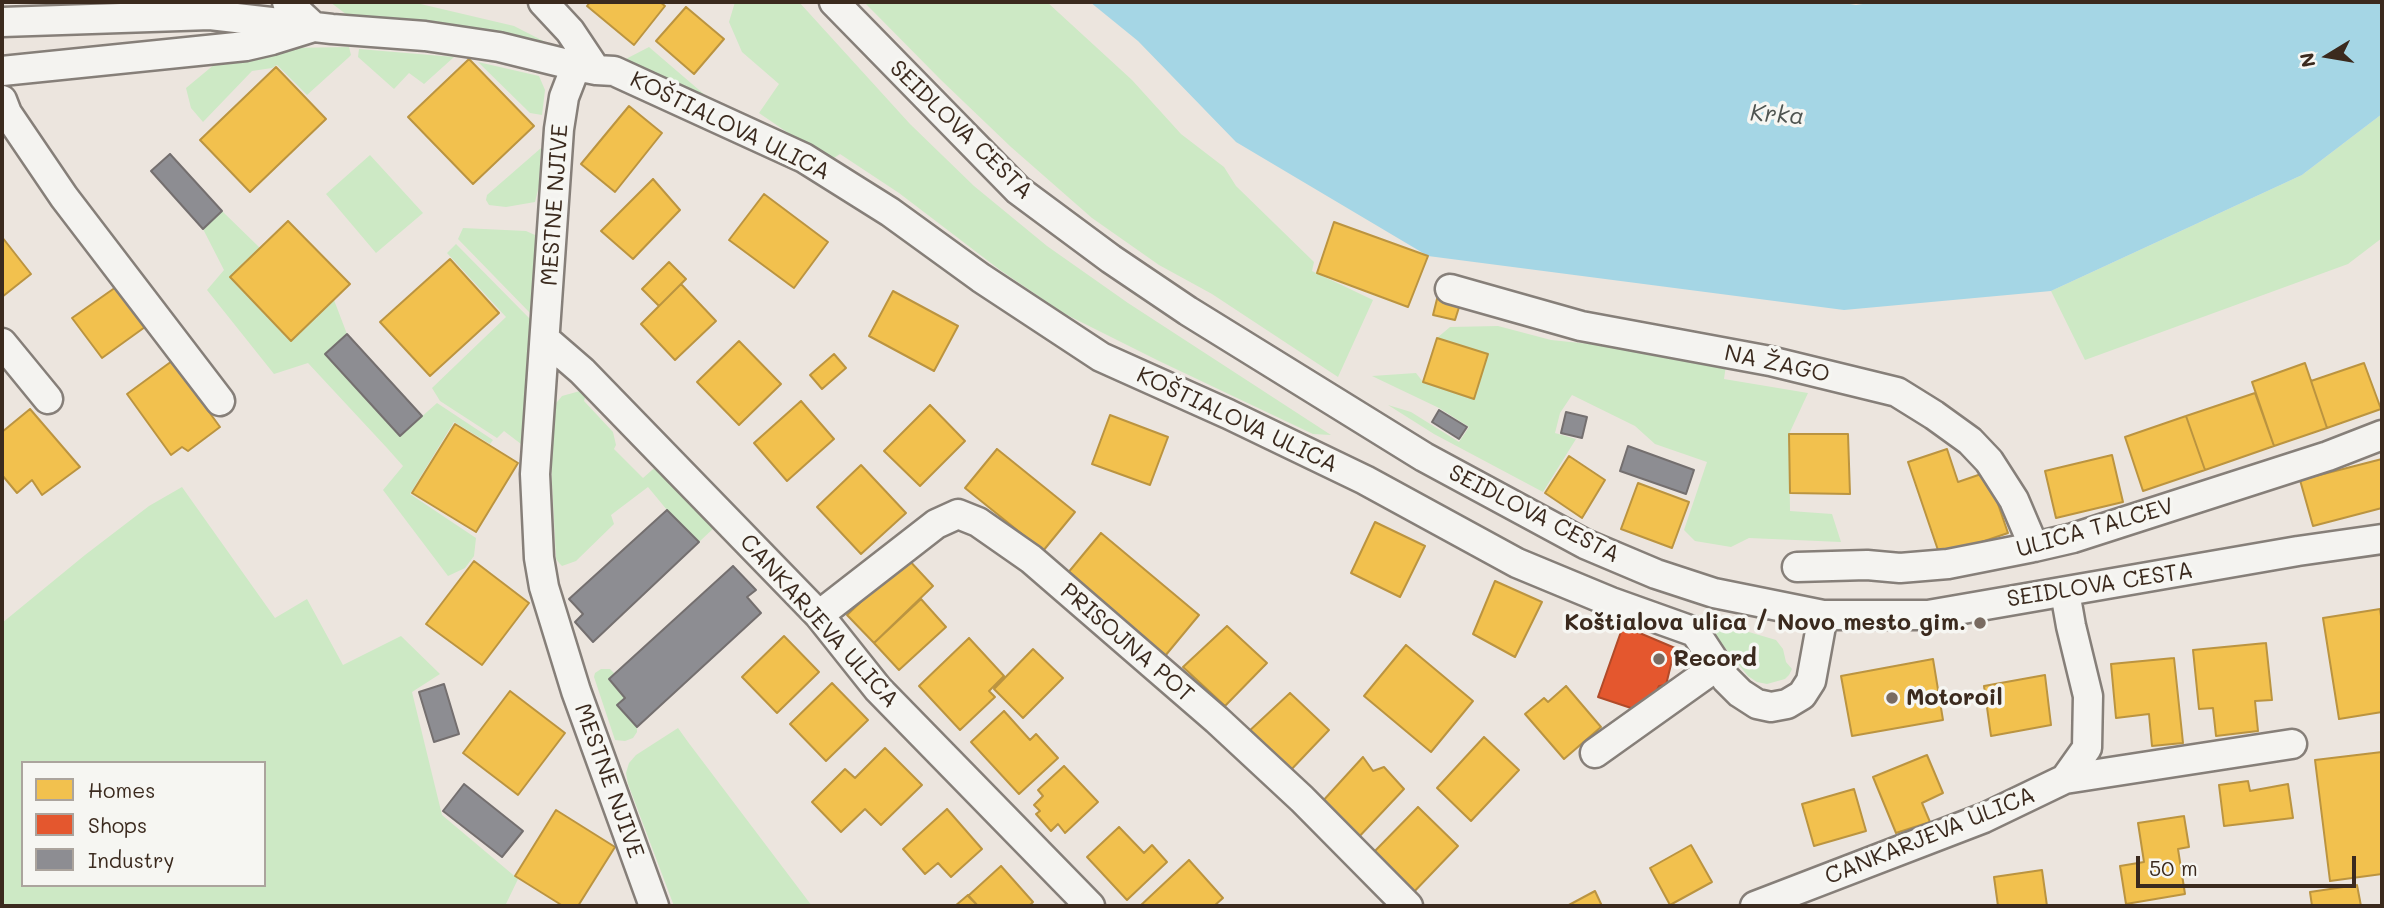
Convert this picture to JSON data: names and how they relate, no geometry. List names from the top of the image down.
{
  "streets": {
    "street": [
      "KOŠTIALOVA ULICA",
      "SEIDLOVA CESTA",
      "MESTNE NJIVE",
      "NA ŽAGO",
      "ULICA TALCEV",
      "CANKARJEVA ULICA",
      "PRISOJNA POT"
    ]
  },
  "crossings": [
    ["KOŠTIALOVA ULICA", "SEIDLOVA CESTA"],
    ["KOŠTIALOVA ULICA", "MESTNE NJIVE"],
    ["SEIDLOVA CESTA", "CANKARJEVA ULICA"],
    ["MESTNE NJIVE", "CANKARJEVA ULICA"],
    ["NA ŽAGO", "ULICA TALCEV"],
    ["CANKARJEVA ULICA", "PRISOJNA POT"]
  ],
  "water": ["Krka"],
  "places": ["Koštialova ulica / Novo mesto gim.", "Record", "Motoroil"],
  "legend": ["Homes", "Shops", "Industry"],
  "scale_bar": "50 m",
  "north": "left"
}
